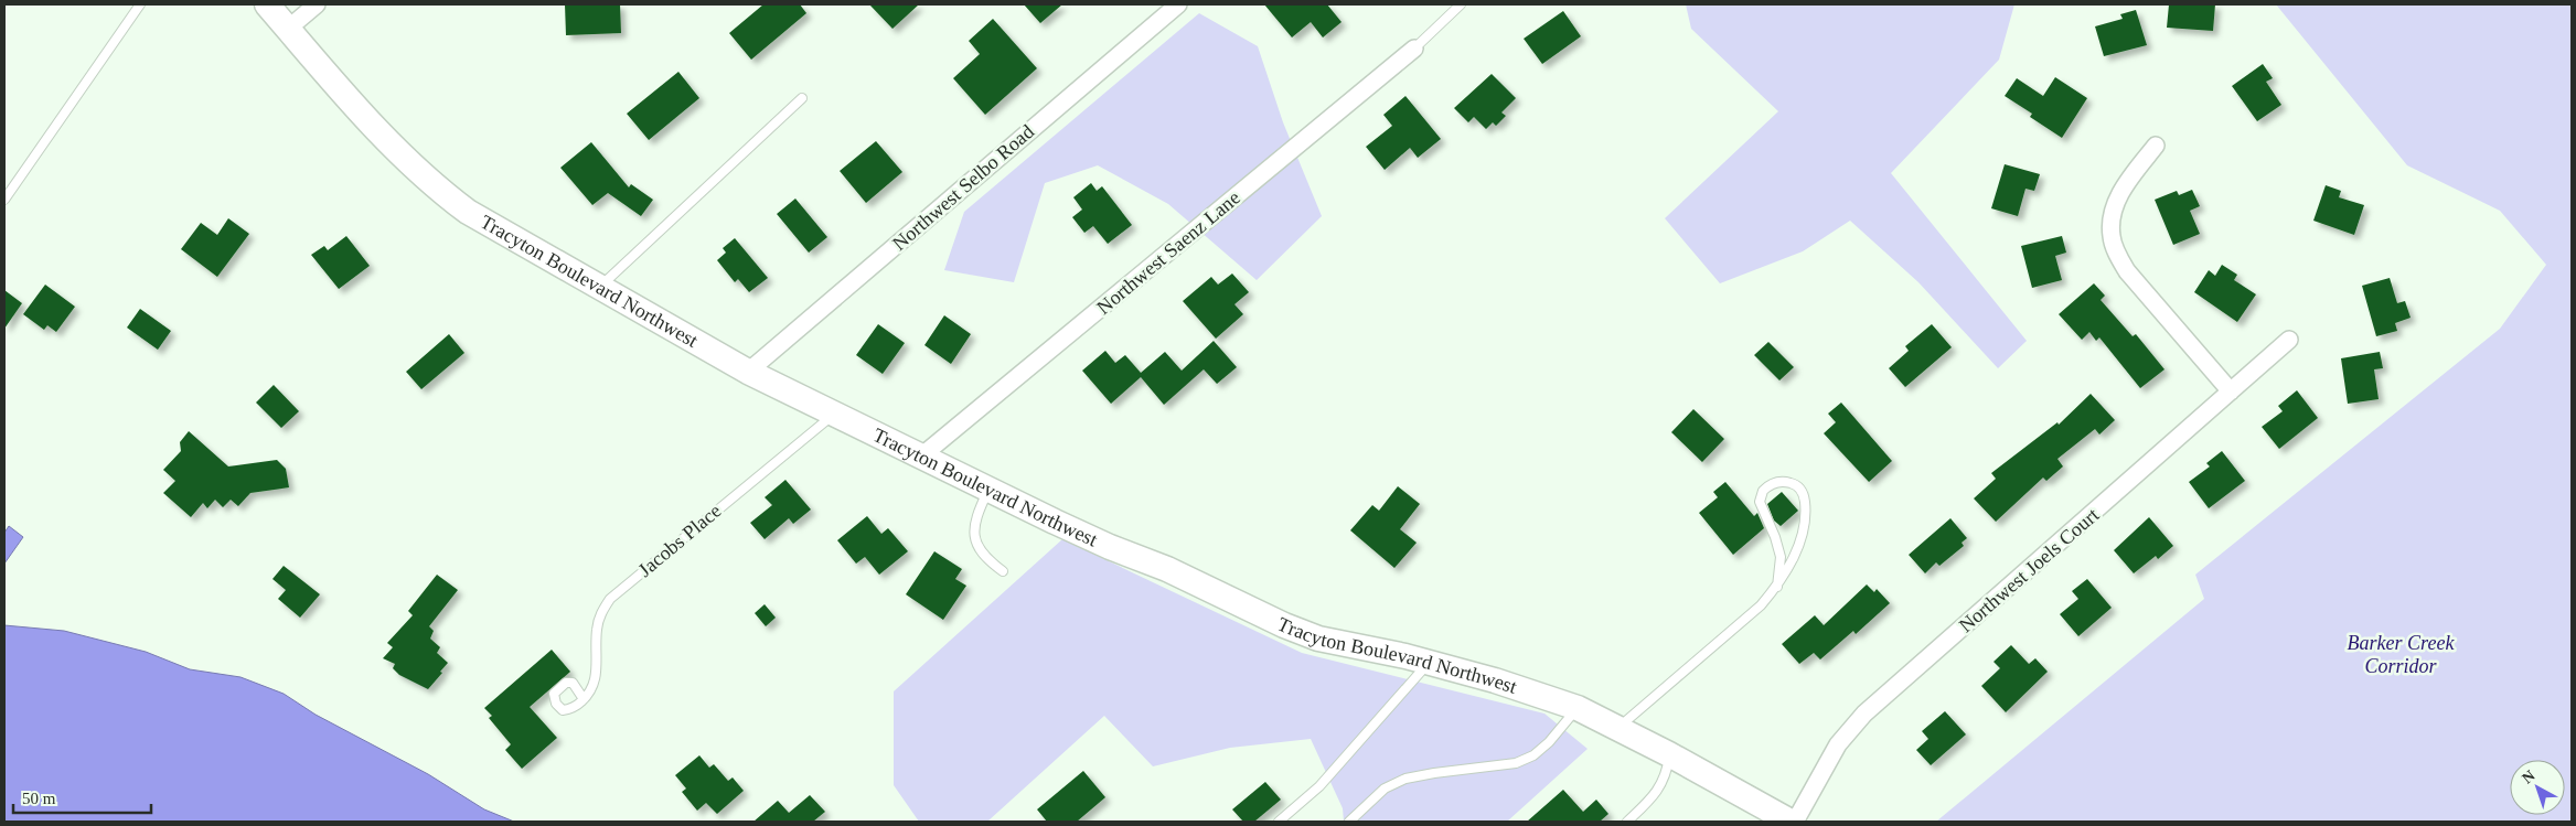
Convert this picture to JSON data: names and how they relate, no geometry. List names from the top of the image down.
{
  "streets": {
    "main road": ["Tracyton Boulevard Northwest"],
    "street": ["Northwest Selbo Road", "Northwest Saenz Lane", "Northwest Joels Court"],
    "lane": ["Jacobs Place"]
  },
  "crossings": [
    ["Northwest Selbo Road", "Tracyton Boulevard Northwest"],
    ["Northwest Saenz Lane", "Tracyton Boulevard Northwest"],
    ["Tracyton Boulevard Northwest", "Jacobs Place"],
    ["Tracyton Boulevard Northwest", "Northwest Joels Court"]
  ],
  "parks": ["Barker Creek Corridor"],
  "scale_bar": "50 m",
  "north": "top left"
}
